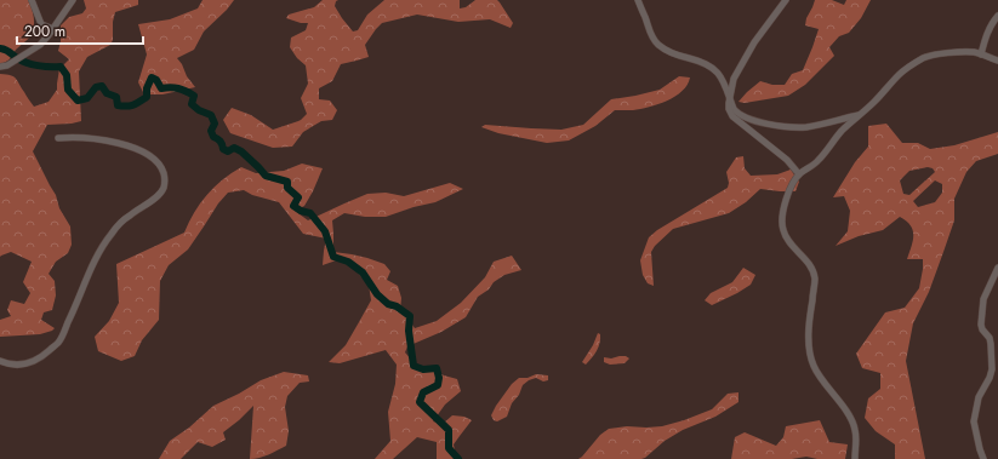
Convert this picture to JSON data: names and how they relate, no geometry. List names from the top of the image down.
{
  "scale_bar": "200 m"
}
